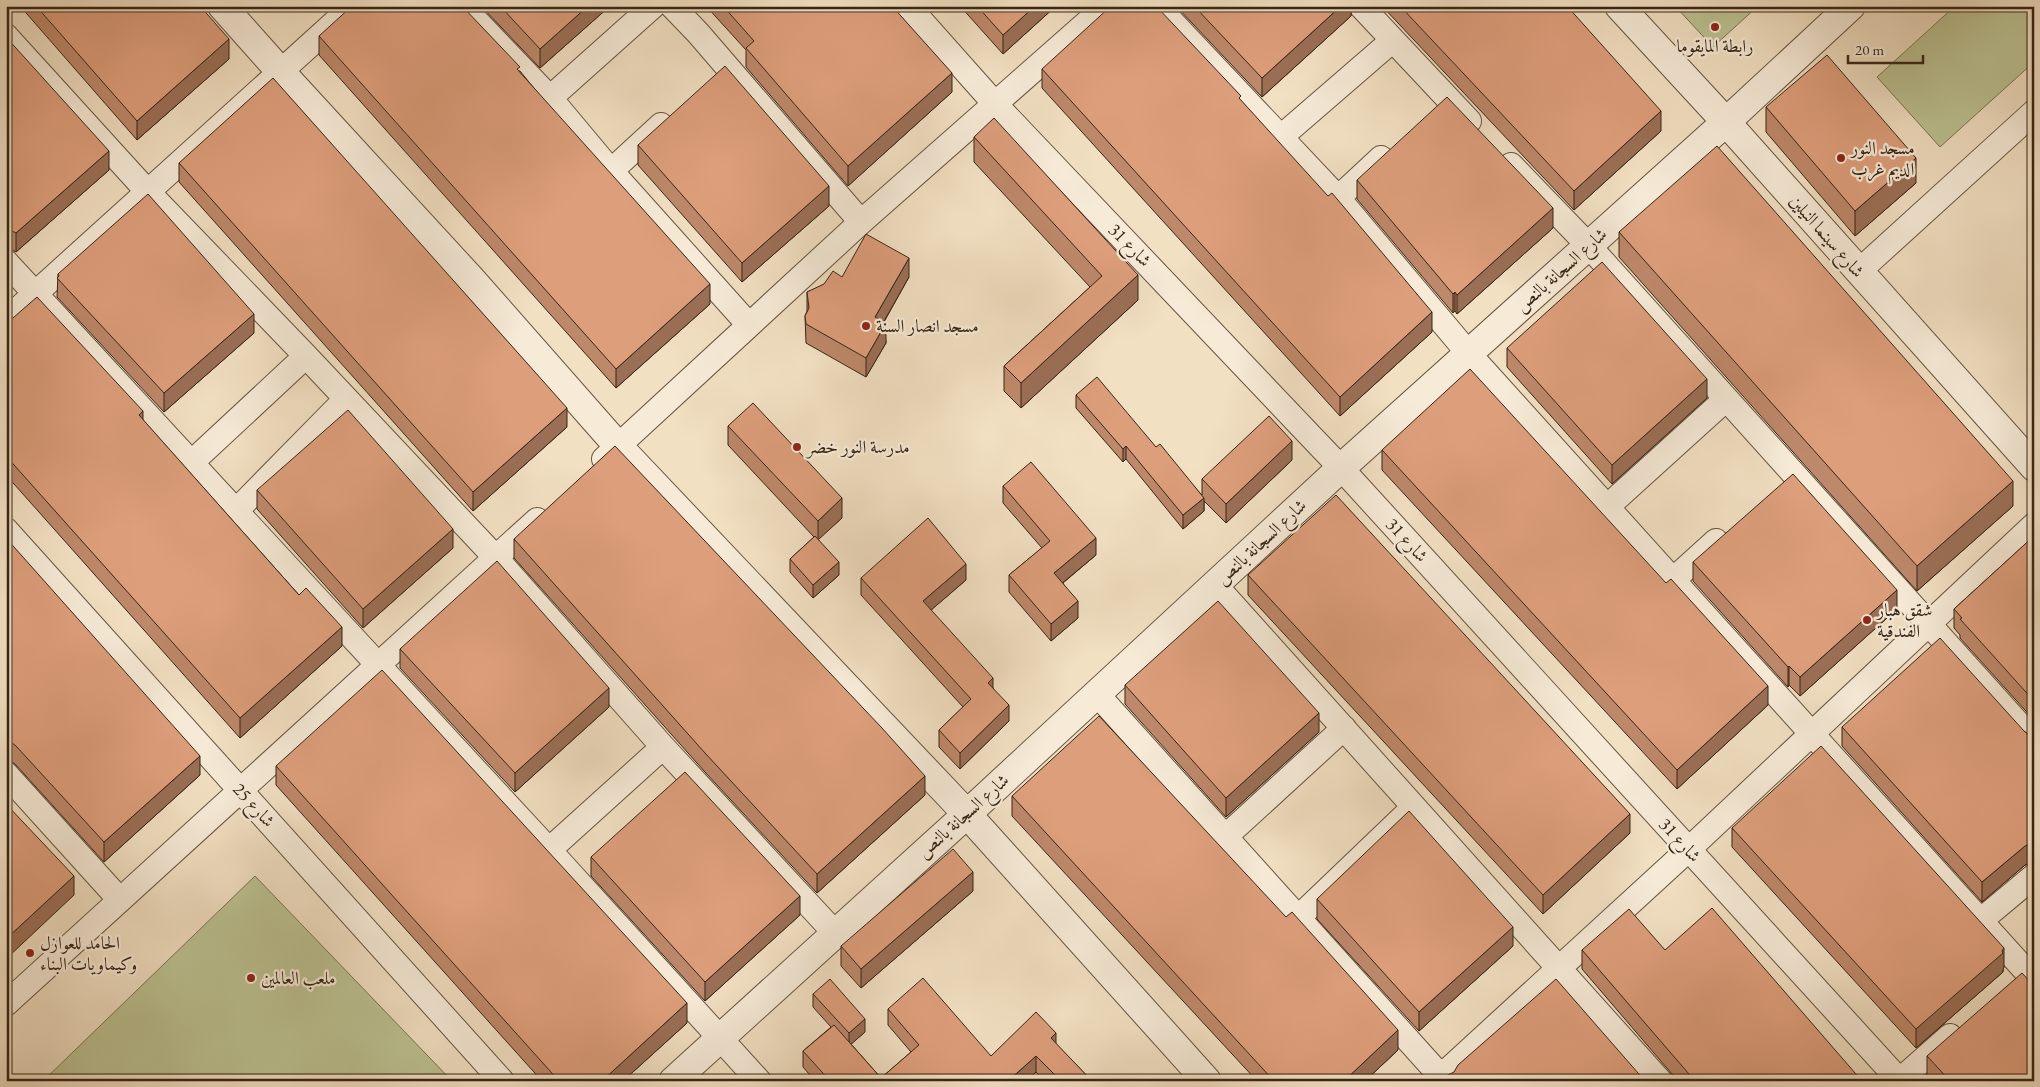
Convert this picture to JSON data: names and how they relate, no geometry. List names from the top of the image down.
{
  "streets": {
    "street": [
      "شارع سينما النيلين",
      "شارع 31",
      "شارع السجانة بالنص",
      "شارع 25"
    ]
  },
  "crossings": [
    ["شارع سينما النيلين", "شارع السجانة بالنص"],
    ["شارع 31", "شارع السجانة بالنص"]
  ],
  "places": [
    "رابطة المايقوما",
    "مسجد النور الديم غرب",
    "مسجد انصار السنة",
    "مدرسة النور خضر",
    "شقق هبار الفندقية",
    "الحامد للعوازل وكيماويات البناء",
    "ملعب العالمين"
  ],
  "scale_bar": "20 m"
}
